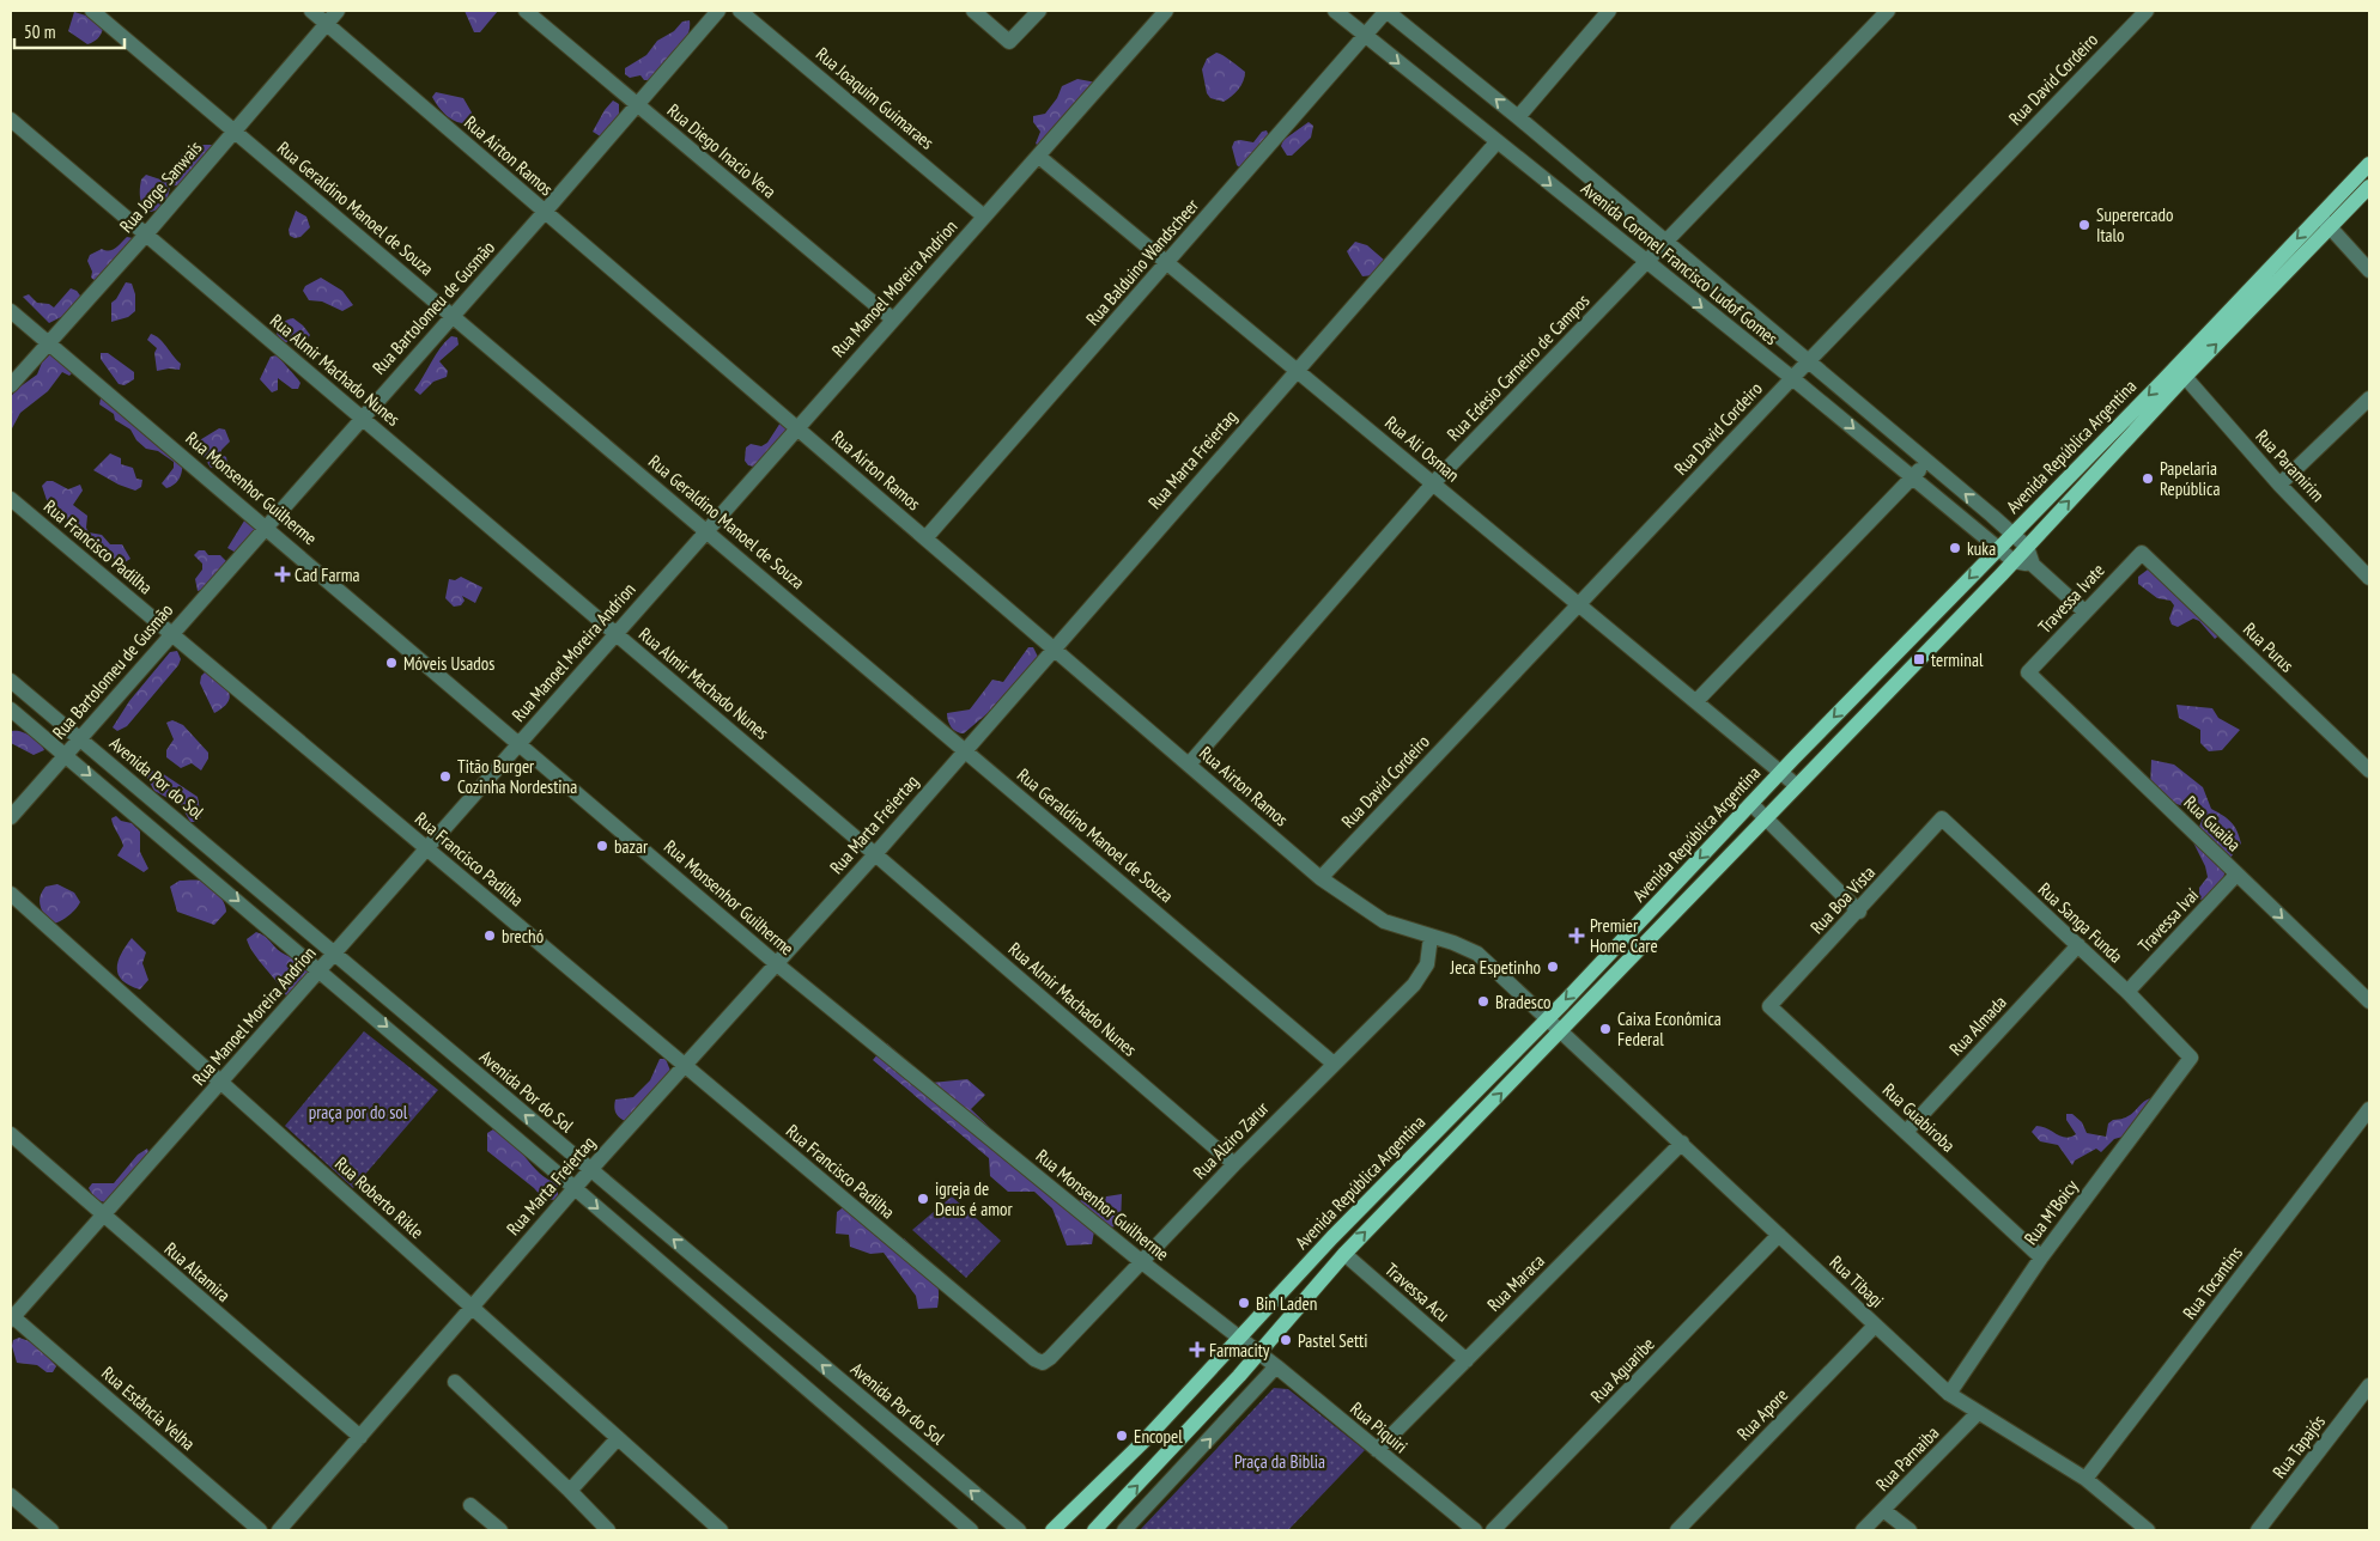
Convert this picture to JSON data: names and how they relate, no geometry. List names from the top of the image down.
{
  "streets": {
    "main road": ["Avenida República Argentina"],
    "street": [
      "Rua David Cordeiro",
      "Rua Joaquim Guimaraes",
      "Rua Diego Inacio Vera",
      "Rua Airton Ramos",
      "Rua Jorge Sanwais",
      "Rua Geraldino Manoel de Souza",
      "Rua Balduino Wandscheer",
      "Avenida Coronel Francisco Ludof Gomes",
      "Rua Manoel Moreira Andrion",
      "Rua Bartolomeu de Gusmão",
      "Rua Edesio Carneiro de Campos",
      "Rua Almir Machado Nunes",
      "Rua Ali Osman",
      "Rua Marta Freiertag",
      "Rua Paramirim",
      "Rua Monsenhor Guilherme",
      "Rua Francisco Padilha",
      "Travessa Ivate",
      "Rua Purus",
      "Avenida Por do Sol",
      "Rua Guaiba",
      "Rua Boa Vista",
      "Travessa Ivaí",
      "Rua Sanga Funda",
      "Rua Almada",
      "Rua Guabiroba",
      "Rua Alziro Zarur",
      "Rua Roberto Rikle",
      "Rua M'Boicy",
      "Rua Altamira",
      "Rua Tibagi",
      "Rua Maraca",
      "Rua Tocantins",
      "Travessa Acu",
      "Rua Aguaribe",
      "Rua Estância Velha",
      "Rua Apore",
      "Rua Piquiri",
      "Rua Tapajós",
      "Rua Parnaiba"
    ]
  },
  "crossings": [
    ["Rua David Cordeiro", "Rua Airton Ramos"],
    ["Rua David Cordeiro", "Avenida Coronel Francisco Ludof Gomes"],
    ["Rua David Cordeiro", "Rua Ali Osman"],
    ["Rua Joaquim Guimaraes", "Rua Manoel Moreira Andrion"],
    ["Rua Diego Inacio Vera", "Rua Manoel Moreira Andrion"],
    ["Rua Diego Inacio Vera", "Rua Bartolomeu de Gusmão"],
    ["Rua Airton Ramos", "Rua Jorge Sanwais"],
    ["Rua Airton Ramos", "Rua Balduino Wandscheer"],
    ["Rua Airton Ramos", "Rua Manoel Moreira Andrion"],
    ["Rua Airton Ramos", "Rua Bartolomeu de Gusmão"],
    ["Rua Airton Ramos", "Rua Edesio Carneiro de Campos"],
    ["Rua Airton Ramos", "Rua Marta Freiertag"],
    ["Rua Airton Ramos", "Rua Alziro Zarur"],
    ["Rua Jorge Sanwais", "Rua Geraldino Manoel de Souza"],
    ["Rua Jorge Sanwais", "Rua Almir Machado Nunes"],
    ["Rua Jorge Sanwais", "Rua Monsenhor Guilherme"],
    ["Rua Geraldino Manoel de Souza", "Rua Manoel Moreira Andrion"],
    ["Rua Geraldino Manoel de Souza", "Rua Bartolomeu de Gusmão"],
    ["Rua Geraldino Manoel de Souza", "Rua Marta Freiertag"],
    ["Rua Geraldino Manoel de Souza", "Rua Alziro Zarur"],
    ["Rua Balduino Wandscheer", "Avenida Coronel Francisco Ludof Gomes"],
    ["Rua Balduino Wandscheer", "Rua Ali Osman"],
    ["Avenida Coronel Francisco Ludof Gomes", "Rua Edesio Carneiro de Campos"],
    ["Avenida Coronel Francisco Ludof Gomes", "Avenida República Argentina"],
    ["Avenida Coronel Francisco Ludof Gomes", "Rua Marta Freiertag"],
    ["Rua Manoel Moreira Andrion", "Rua Almir Machado Nunes"],
    ["Rua Manoel Moreira Andrion", "Rua Ali Osman"],
    ["Rua Manoel Moreira Andrion", "Rua Monsenhor Guilherme"],
    ["Rua Manoel Moreira Andrion", "Rua Francisco Padilha"],
    ["Rua Manoel Moreira Andrion", "Avenida Por do Sol"],
    ["Rua Manoel Moreira Andrion", "Rua Roberto Rikle"],
    ["Rua Manoel Moreira Andrion", "Rua Altamira"],
    ["Rua Manoel Moreira Andrion", "Rua Estância Velha"],
    ["Rua Bartolomeu de Gusmão", "Rua Almir Machado Nunes"],
    ["Rua Bartolomeu de Gusmão", "Rua Monsenhor Guilherme"],
    ["Rua Bartolomeu de Gusmão", "Rua Francisco Padilha"],
    ["Rua Bartolomeu de Gusmão", "Avenida Por do Sol"],
    ["Rua Edesio Carneiro de Campos", "Rua Ali Osman"],
    ["Rua Almir Machado Nunes", "Rua Marta Freiertag"],
    ["Rua Almir Machado Nunes", "Rua Alziro Zarur"],
    ["Avenida República Argentina", "Rua Ali Osman"],
    ["Avenida República Argentina", "Rua Paramirim"],
    ["Avenida República Argentina", "Rua Monsenhor Guilherme"],
    ["Avenida República Argentina", "Rua Tibagi"],
    ["Avenida República Argentina", "Travessa Acu"],
    ["Avenida República Argentina", "Rua Piquiri"],
    ["Rua Ali Osman", "Rua Marta Freiertag"],
    ["Rua Marta Freiertag", "Rua Monsenhor Guilherme"],
    ["Rua Marta Freiertag", "Rua Francisco Padilha"],
    ["Rua Marta Freiertag", "Avenida Por do Sol"],
    ["Rua Marta Freiertag", "Rua Roberto Rikle"],
    ["Rua Marta Freiertag", "Rua Altamira"],
    ["Rua Monsenhor Guilherme", "Rua Alziro Zarur"],
    ["Rua Monsenhor Guilherme", "Rua Piquiri"],
    ["Rua Francisco Padilha", "Rua Alziro Zarur"],
    ["Travessa Ivate", "Rua Purus"],
    ["Travessa Ivate", "Rua Guaiba"],
    ["Rua Guaiba", "Travessa Ivaí"],
    ["Rua Boa Vista", "Rua Sanga Funda"],
    ["Rua Boa Vista", "Rua Guabiroba"],
    ["Travessa Ivaí", "Rua Sanga Funda"],
    ["Rua Sanga Funda", "Rua Almada"],
    ["Rua Sanga Funda", "Rua M'Boicy"],
    ["Rua Almada", "Rua Guabiroba"],
    ["Rua Guabiroba", "Rua M'Boicy"],
    ["Rua M'Boicy", "Rua Tibagi"],
    ["Rua Tibagi", "Rua Maraca"],
    ["Rua Tibagi", "Rua Tocantins"],
    ["Rua Tibagi", "Rua Aguaribe"],
    ["Rua Tibagi", "Rua Apore"],
    ["Rua Tibagi", "Rua Parnaiba"],
    ["Rua Maraca", "Travessa Acu"],
    ["Rua Maraca", "Rua Piquiri"]
  ],
  "one_way": ["Rua Guaiba"],
  "parks": ["praça por do sol", "Praça da Biblia"],
  "places": {
    "other": [
      "Superercado Italo",
      "Papelaria República",
      "kuka",
      "Móveis Usados",
      "Titão Burger Cozinha Nordestina",
      "bazar",
      "brechó",
      "Jeca Espetinho",
      "Bradesco",
      "Caixa Econômica Federal",
      "igreja de Deus é amor",
      "Bin Laden",
      "Pastel Setti",
      "Encopel"
    ],
    "health": ["Cad Farma", "Premier Home Care", "Farmacity"],
    "transit": ["terminal"]
  },
  "scale_bar": "50 m"
}
